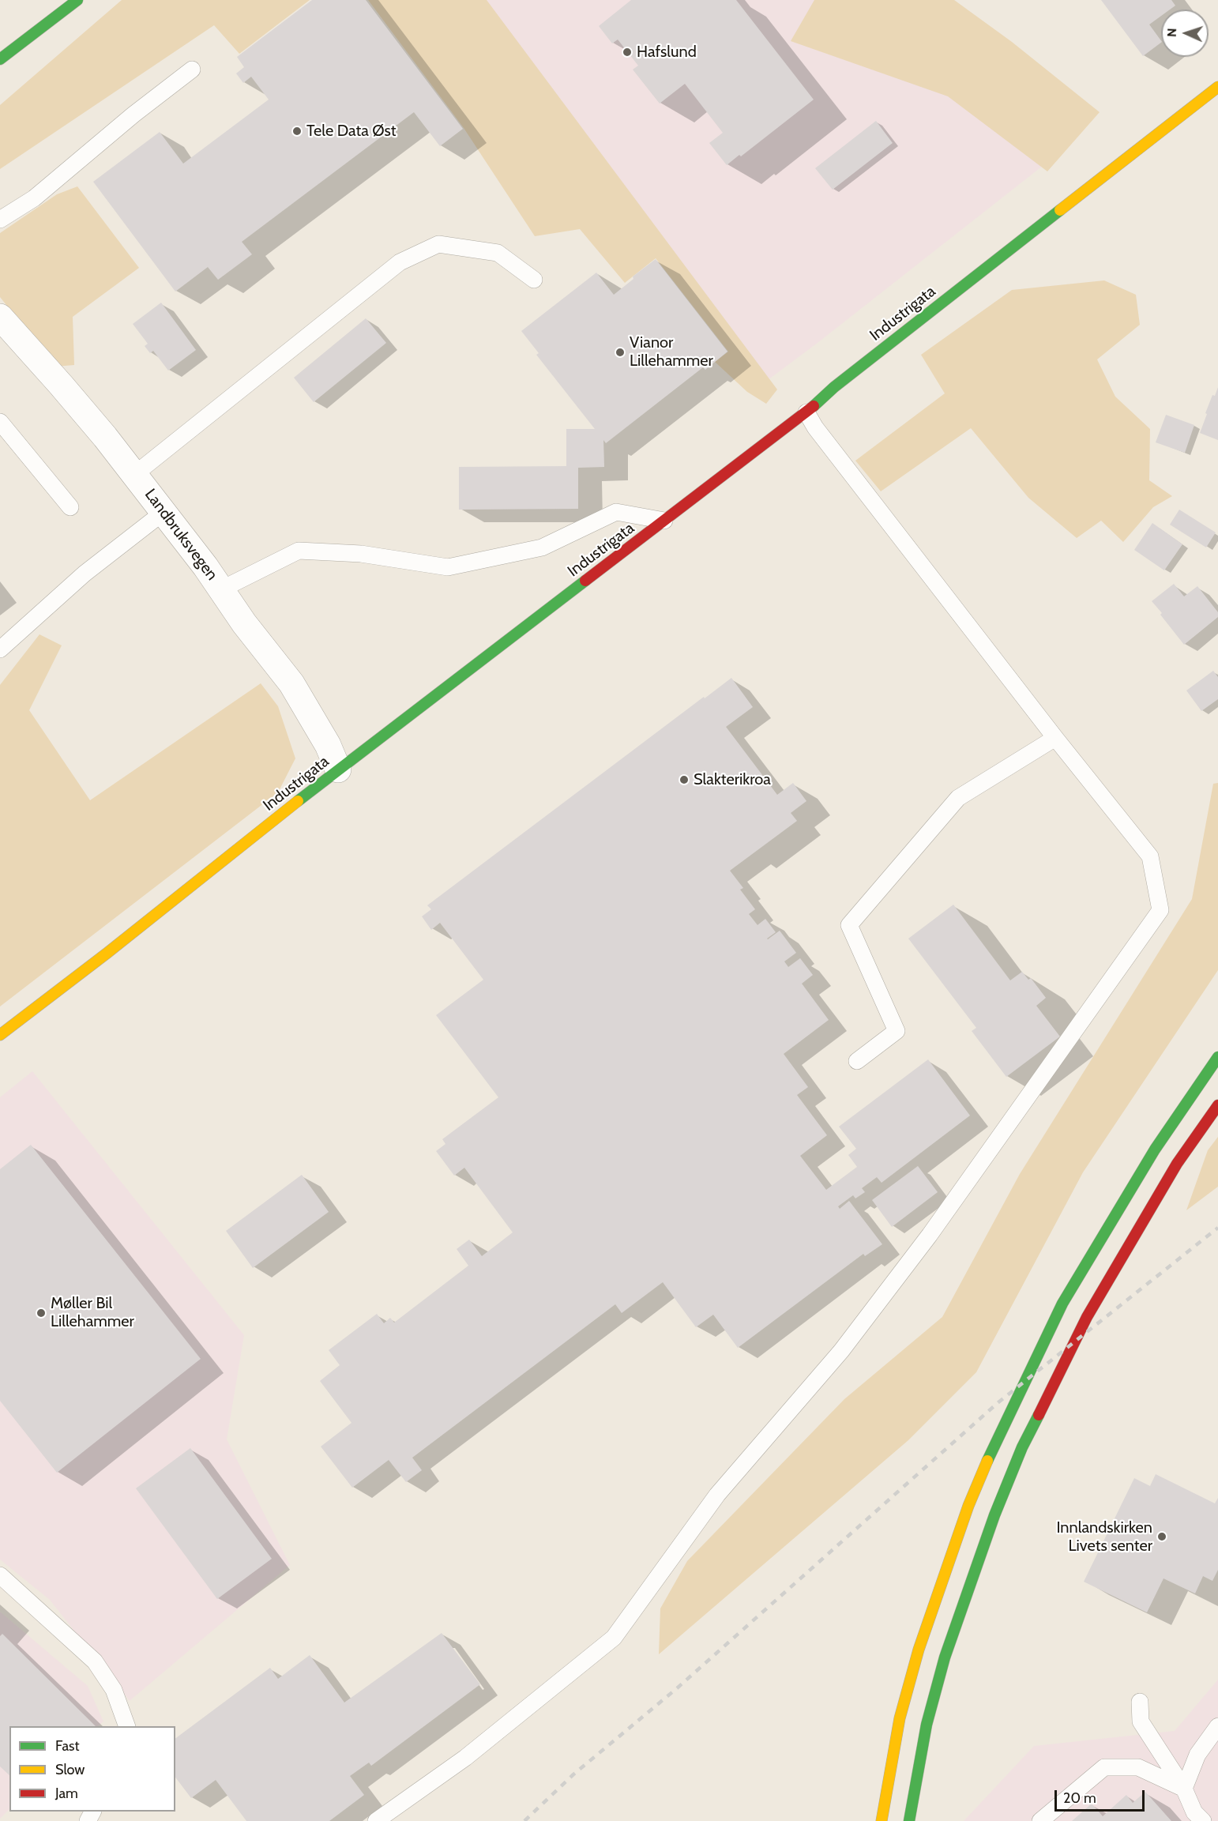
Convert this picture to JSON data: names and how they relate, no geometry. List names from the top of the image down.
{
  "streets": {
    "main road": ["Industrigata"],
    "street": ["Landbruksvegen"]
  },
  "crossings": [
    ["Industrigata", "Landbruksvegen"]
  ],
  "places": [
    "Hafslund",
    "Tele Data Øst",
    "Vianor Lillehammer",
    "Slakterikroa",
    "Møller Bil Lillehammer",
    "Innlandskirken Livets senter"
  ],
  "legend": ["Fast", "Slow", "Jam"],
  "scale_bar": "20 m",
  "north": "left"
}
